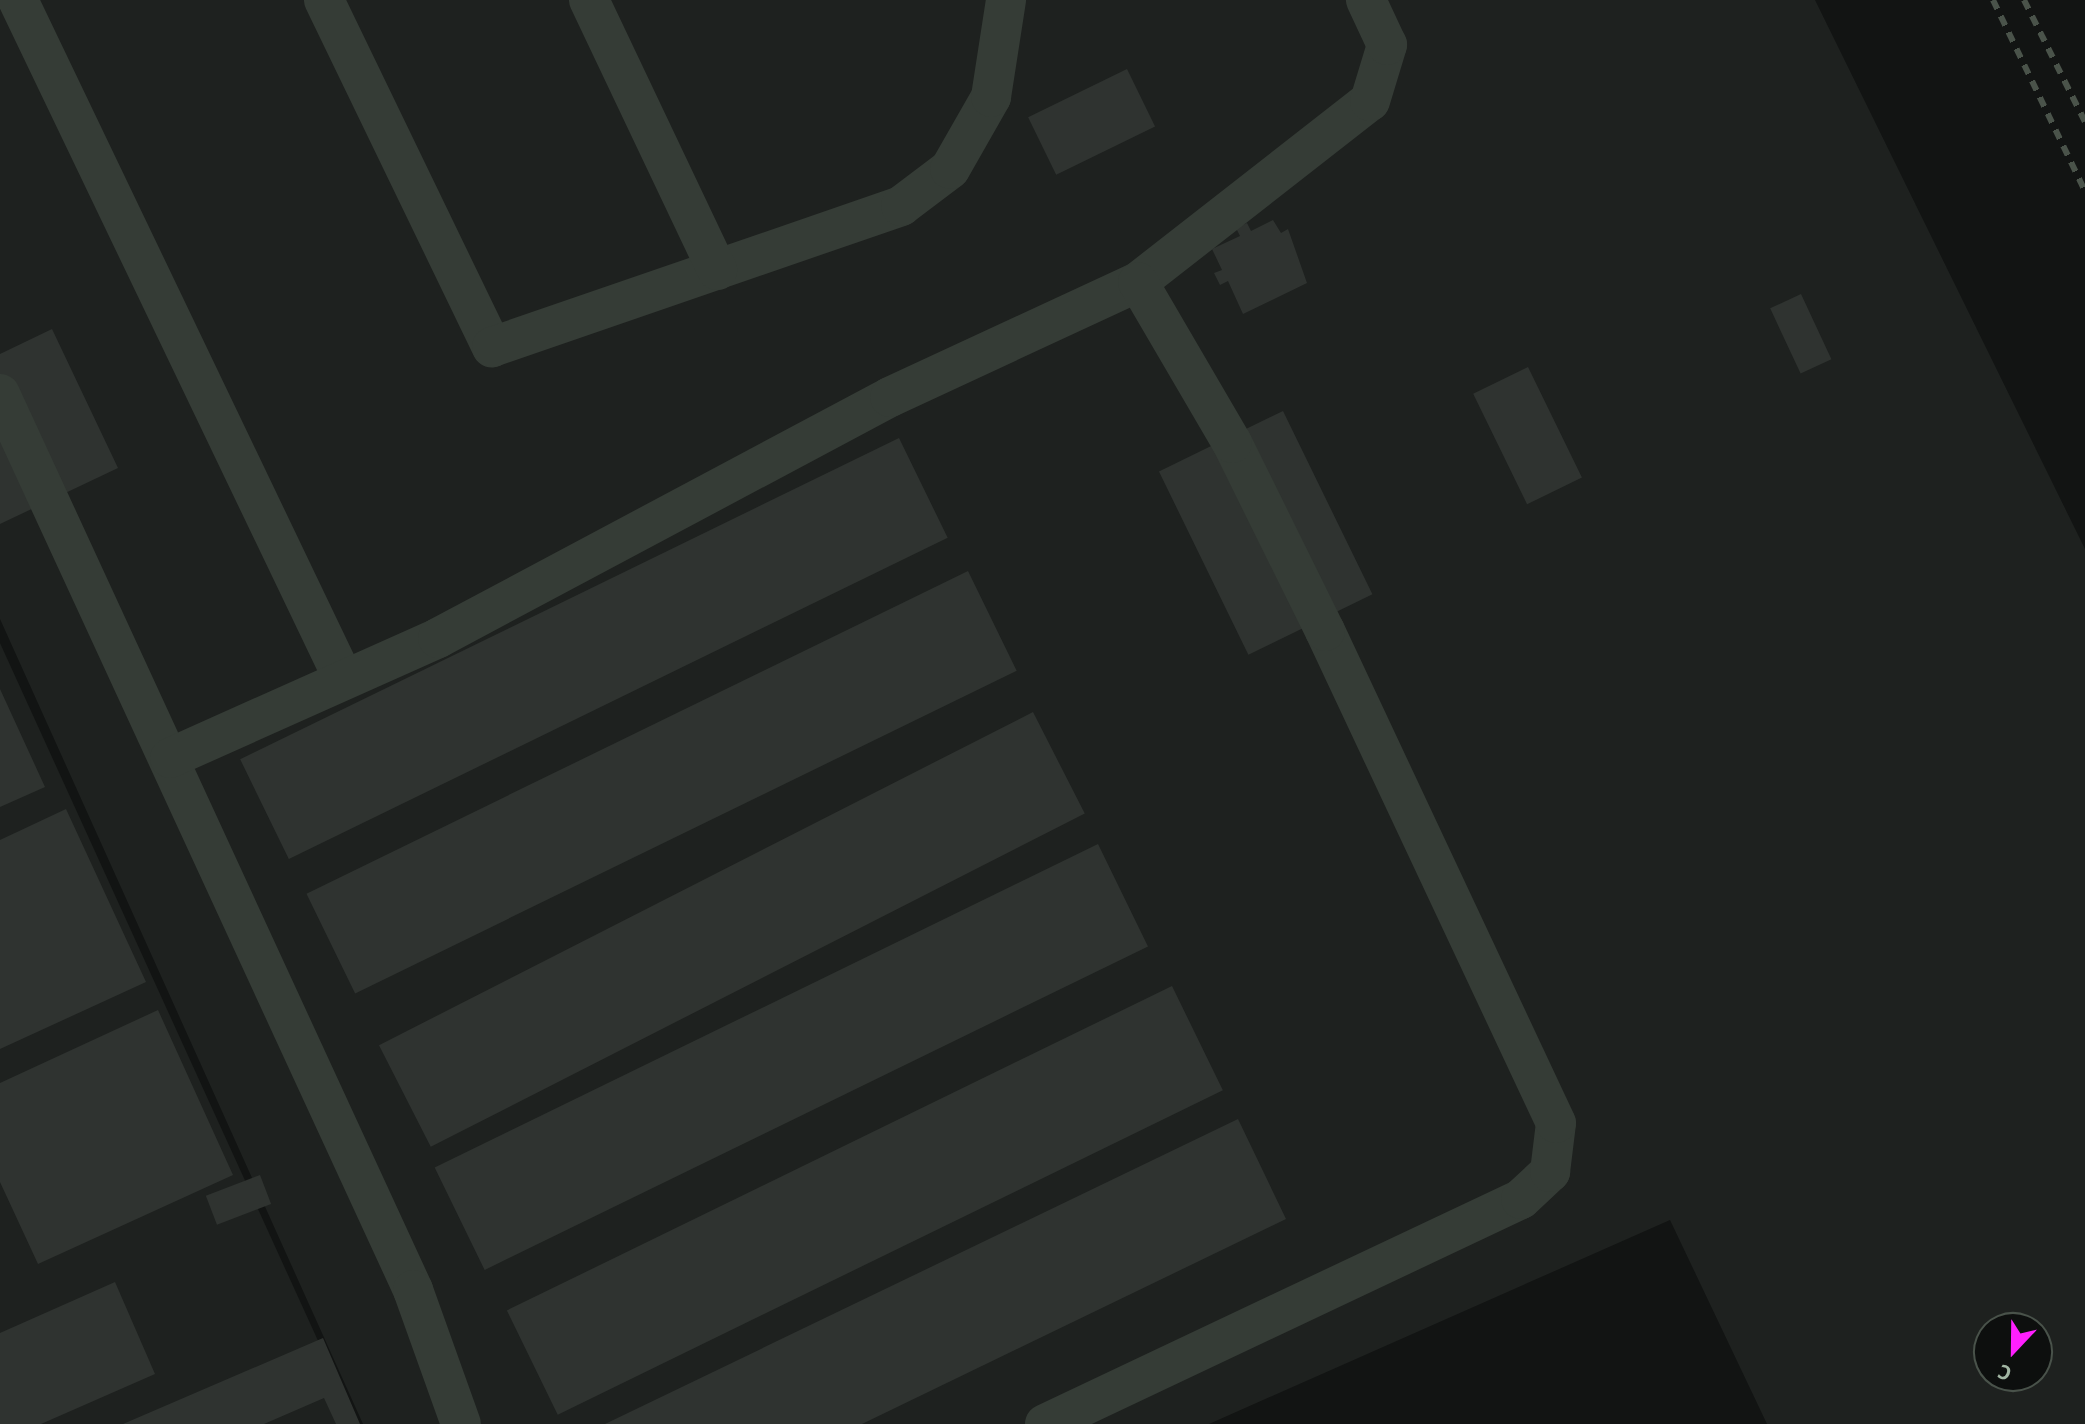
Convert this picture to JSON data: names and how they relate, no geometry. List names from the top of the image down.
{
  "north": "bottom"
}
